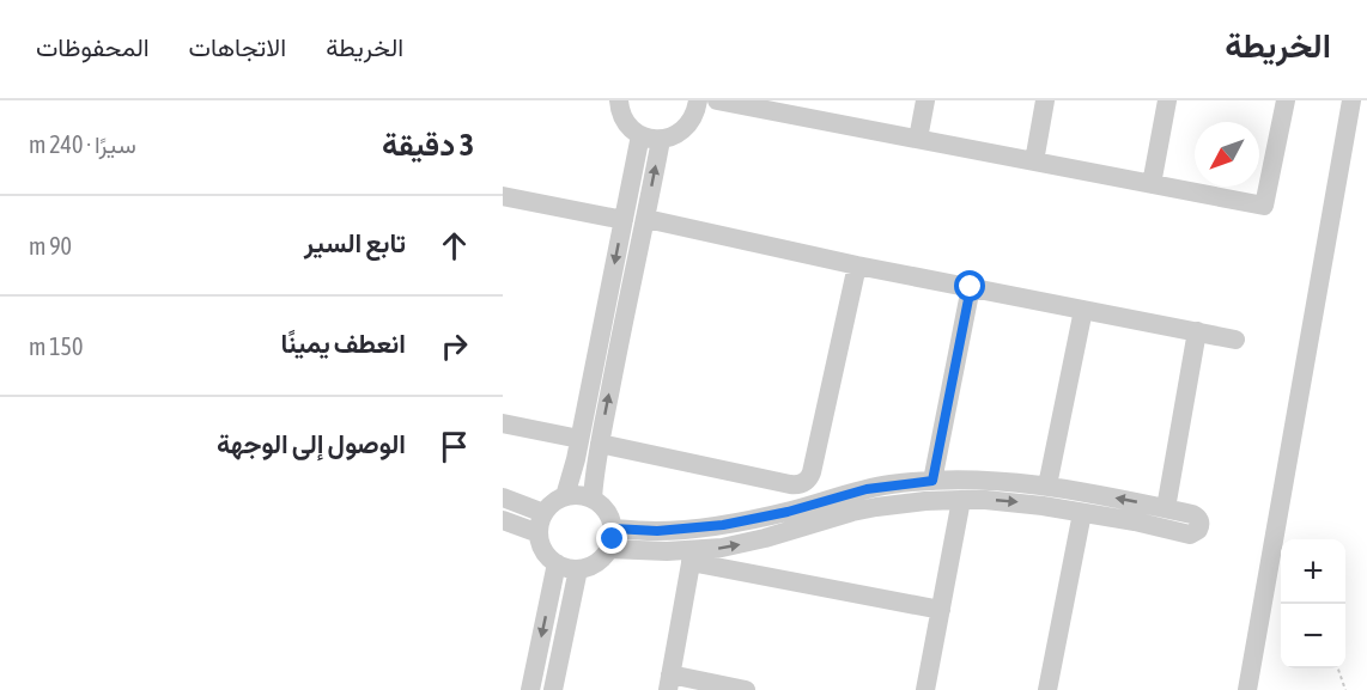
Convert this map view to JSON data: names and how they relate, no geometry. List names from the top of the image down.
{
  "north": "bottom left",
  "page": {
    "header": "الخريطة",
    "nav": ["الخريطة", "الاتجاهات", "المحفوظات"],
    "heading": ["3 دقيقة", "سيرًا · 240 m"],
    "list": [
      ["تابع السير", "90 m"],
      ["انعطف يمينًا", "150 m"],
      "الوصول إلى الوجهة"
    ],
    "map_buttons": ["+", "−"]
  }
}
